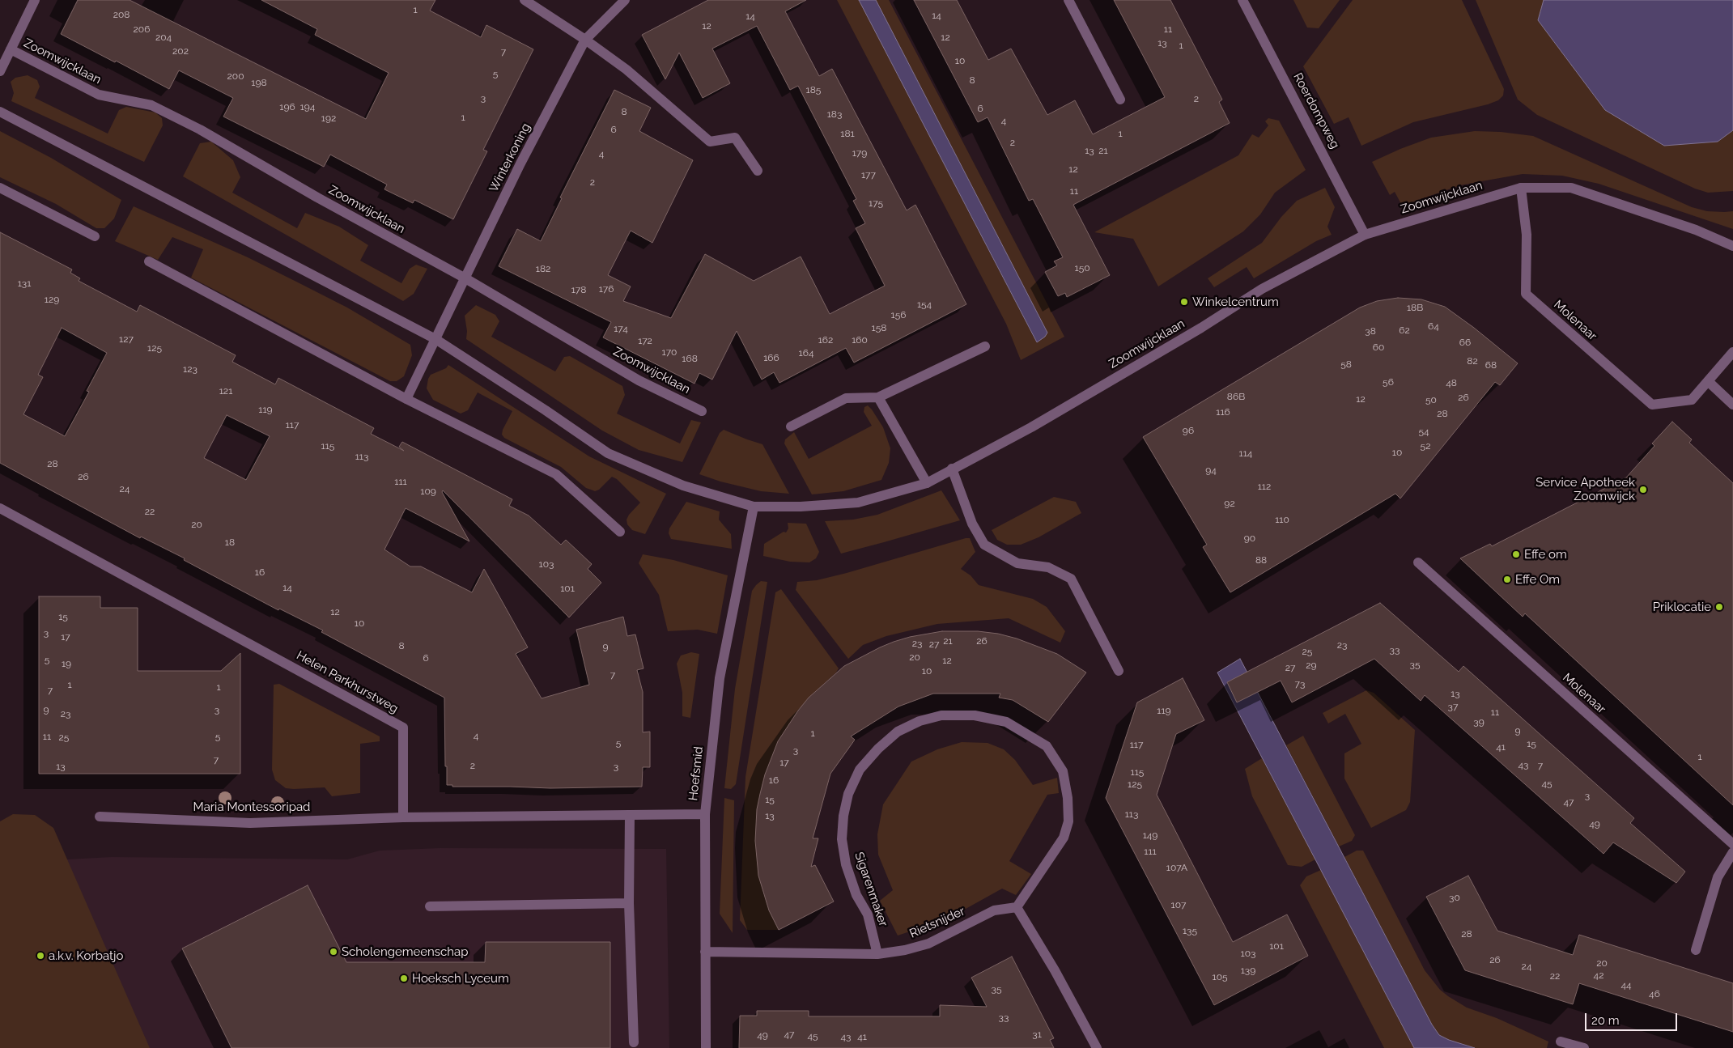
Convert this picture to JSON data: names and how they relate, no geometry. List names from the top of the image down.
{
  "streets": {
    "street": [
      "Zoomwijcklaan",
      "Roerdompweg",
      "Winterkoning",
      "Molenaar",
      "Helen Parkhurstweg",
      "Hoefsmid",
      "Maria Montessoripad",
      "Sigarenmaker",
      "Rietsnijder"
    ]
  },
  "crossings": [
    ["Zoomwijcklaan", "Roerdompweg"],
    ["Zoomwijcklaan", "Winterkoning"],
    ["Zoomwijcklaan", "Molenaar"],
    ["Zoomwijcklaan", "Hoefsmid"],
    ["Helen Parkhurstweg", "Maria Montessoripad"],
    ["Hoefsmid", "Rietsnijder"],
    ["Sigarenmaker", "Rietsnijder"]
  ],
  "places": [
    "Winkelcentrum",
    "Service Apotheek Zoomwijck",
    "Effe om",
    "Effe Om",
    "Priklocatie",
    "Scholengemeenschap",
    "a.k.v. Korbatjo",
    "Hoeksch Lyceum"
  ],
  "house_numbers": [
    "1",
    "208",
    "14",
    "14",
    "12",
    "206",
    "11",
    "204",
    "12",
    "13",
    "1",
    "202",
    "7",
    "10",
    "5",
    "200",
    "8",
    "198",
    "185",
    "3",
    "2",
    "196",
    "194",
    "6",
    "8",
    "183",
    "1",
    "192",
    "4",
    "6",
    "181",
    "1",
    "2",
    "13",
    "21",
    "179",
    "4",
    "12",
    "177",
    "2",
    "11",
    "175",
    "150",
    "182",
    "131",
    "176",
    "178",
    "129",
    "154",
    "18B",
    "156",
    "64",
    "158",
    "174",
    "62",
    "38",
    "127",
    "162",
    "160",
    "172",
    "66",
    "60",
    "125",
    "170",
    "164",
    "166",
    "168",
    "82",
    "58",
    "68",
    "123",
    "56",
    "48",
    "121",
    "86B",
    "26",
    "12",
    "50",
    "119",
    "116",
    "28",
    "117",
    "96",
    "54",
    "115",
    "52",
    "10",
    "114",
    "113",
    "28",
    "94",
    "26",
    "111",
    "112",
    "24",
    "109",
    "92",
    "22",
    "110",
    "20",
    "90",
    "18",
    "88",
    "103",
    "16",
    "14",
    "101",
    "12",
    "15",
    "10",
    "3",
    "17",
    "21",
    "26",
    "23",
    "27",
    "23",
    "8",
    "9",
    "33",
    "25",
    "20",
    "6",
    "5",
    "12",
    "19",
    "35",
    "29",
    "27",
    "10",
    "7",
    "73",
    "1",
    "1",
    "7",
    "13",
    "37",
    "9",
    "3",
    "119",
    "11",
    "23",
    "39",
    "9",
    "1",
    "4",
    "11",
    "5",
    "25",
    "5",
    "15",
    "117",
    "41",
    "3",
    "1",
    "7",
    "17",
    "43",
    "2",
    "7",
    "13",
    "3",
    "115",
    "16",
    "45",
    "125",
    "3",
    "15",
    "47",
    "113",
    "13",
    "49",
    "149",
    "111",
    "107A",
    "30",
    "107",
    "135",
    "28",
    "101",
    "103",
    "26",
    "20",
    "24",
    "139",
    "42",
    "22",
    "105",
    "44",
    "35",
    "46",
    "33",
    "47",
    "31",
    "49",
    "45",
    "43",
    "41"
  ],
  "scale_bar": "20 m"
}
